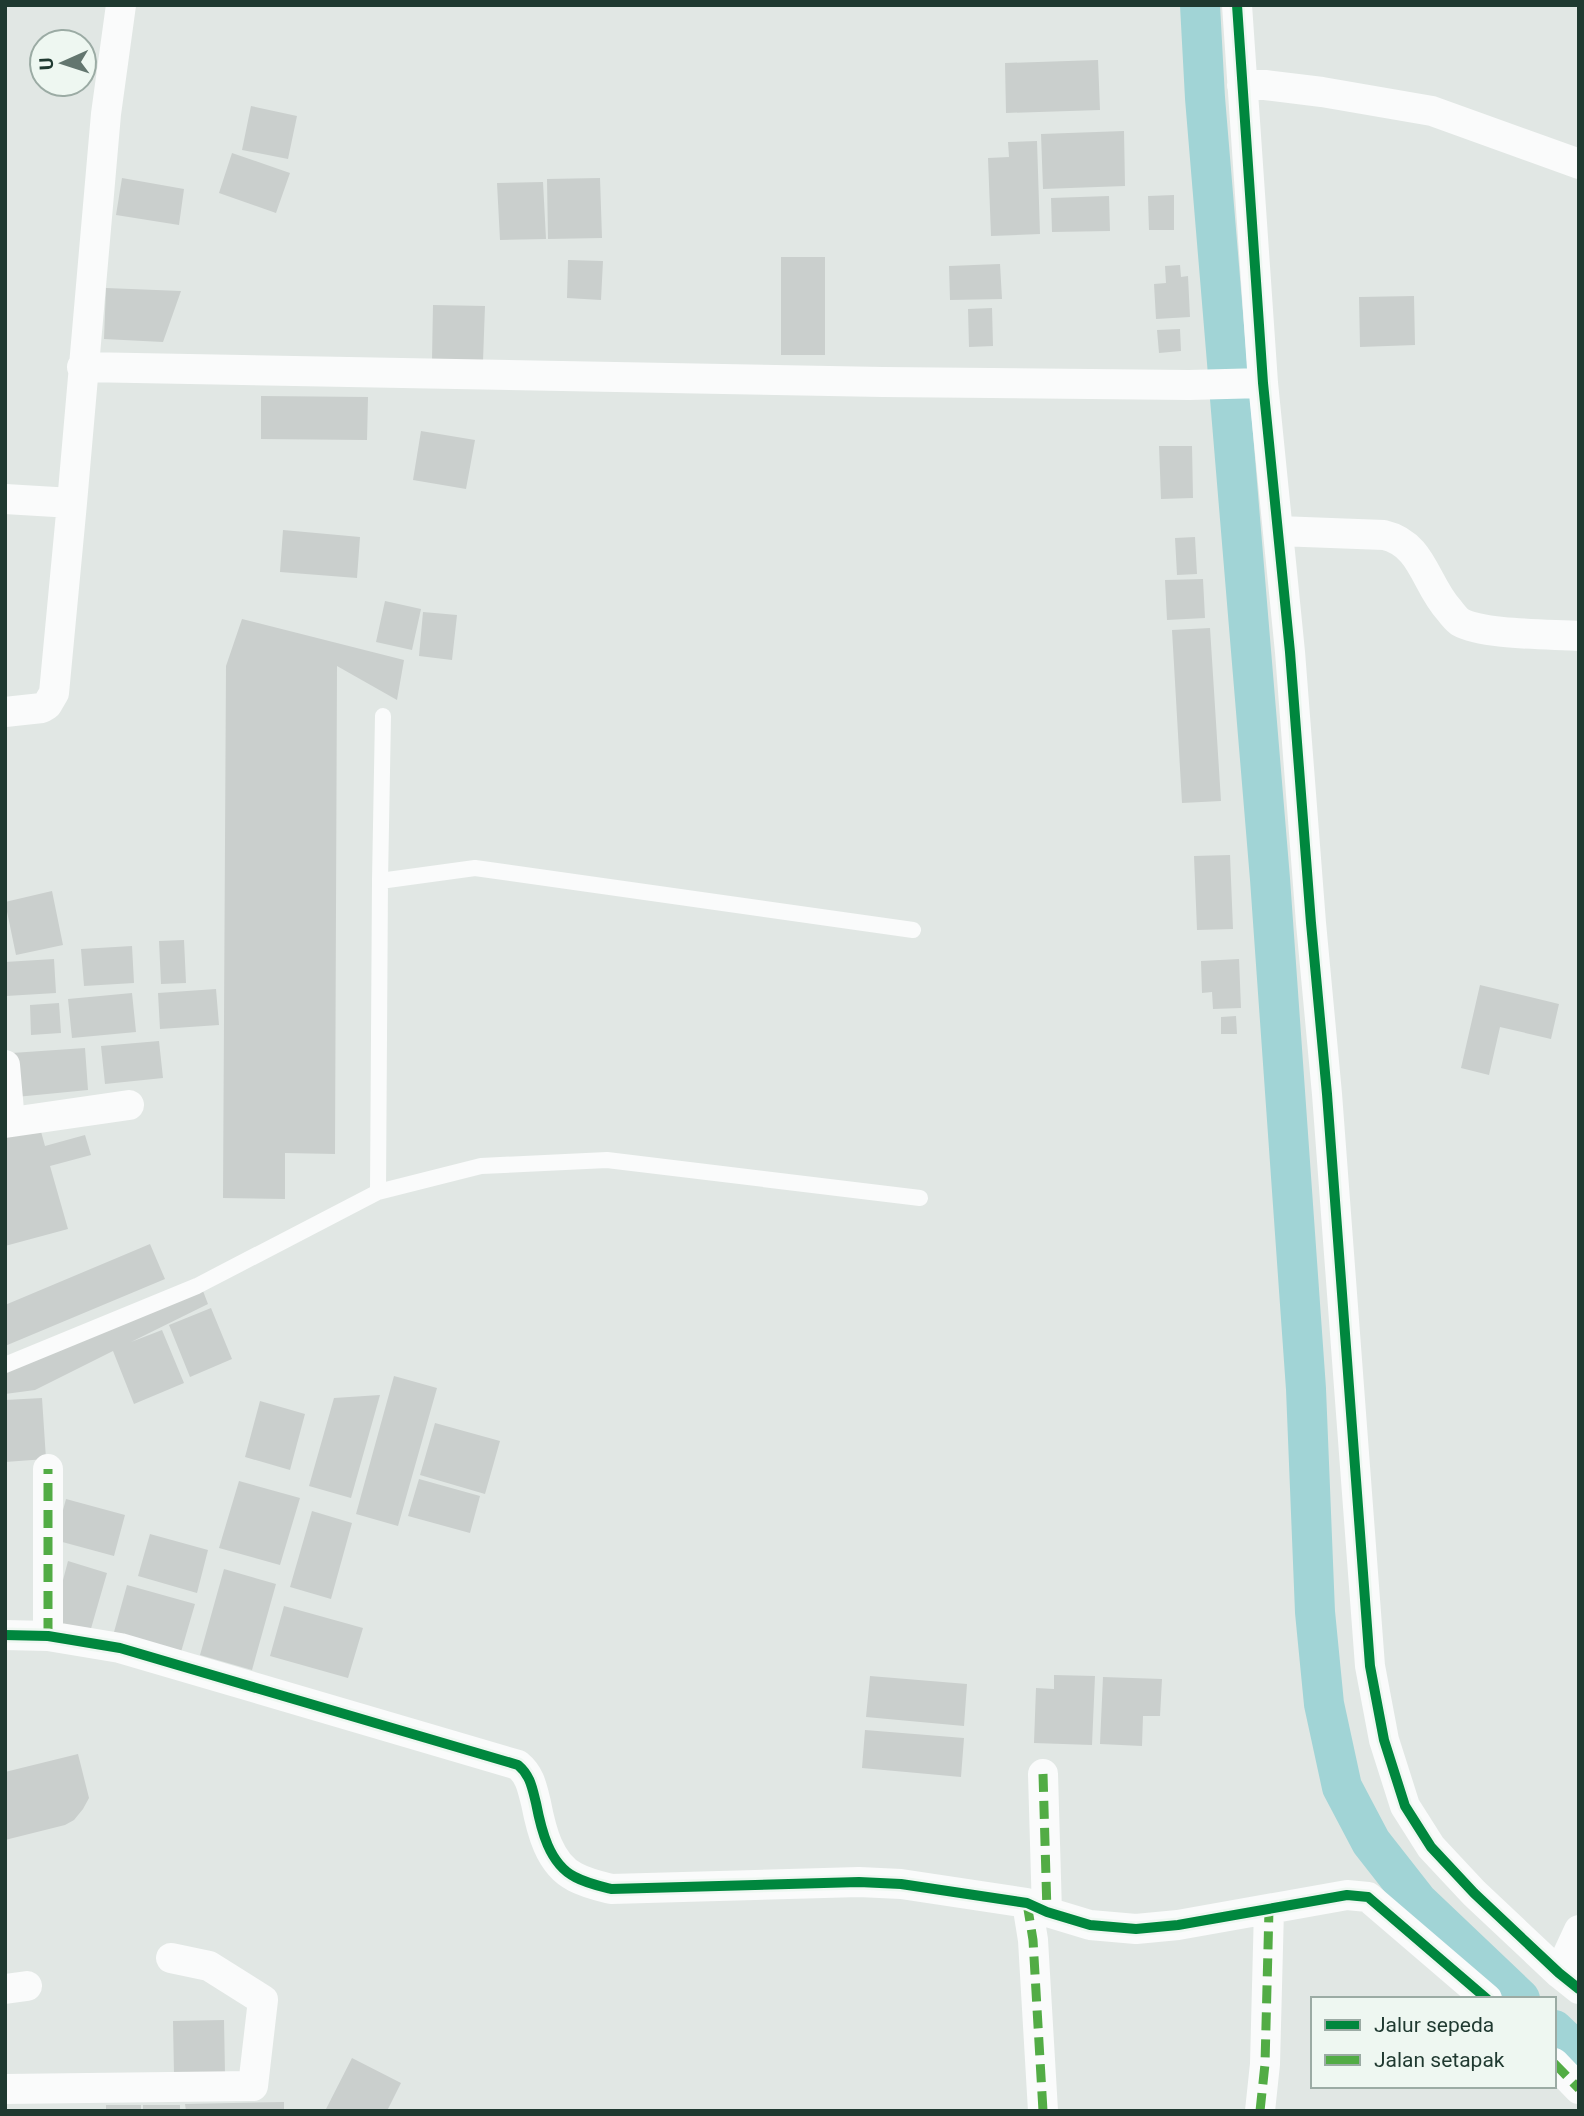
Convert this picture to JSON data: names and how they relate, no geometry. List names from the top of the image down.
{
  "legend": ["Jalur sepeda", "Jalan setapak"],
  "north": "left"
}
